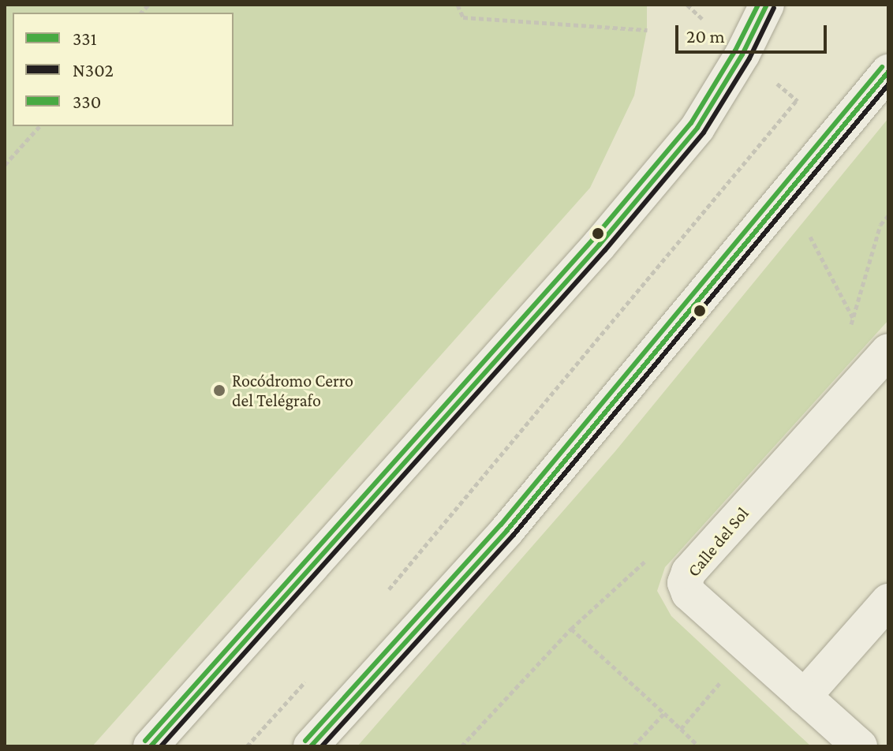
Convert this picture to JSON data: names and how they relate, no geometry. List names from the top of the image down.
{
  "streets": {
    "main road": ["Calle del Sol"]
  },
  "places": ["Rocódromo Cerro del Telégrafo"],
  "lines": ["transit line 331", "transit line 330", "transit line N302"],
  "legend": ["331", "N302", "330"],
  "scale_bar": "20 m"
}
